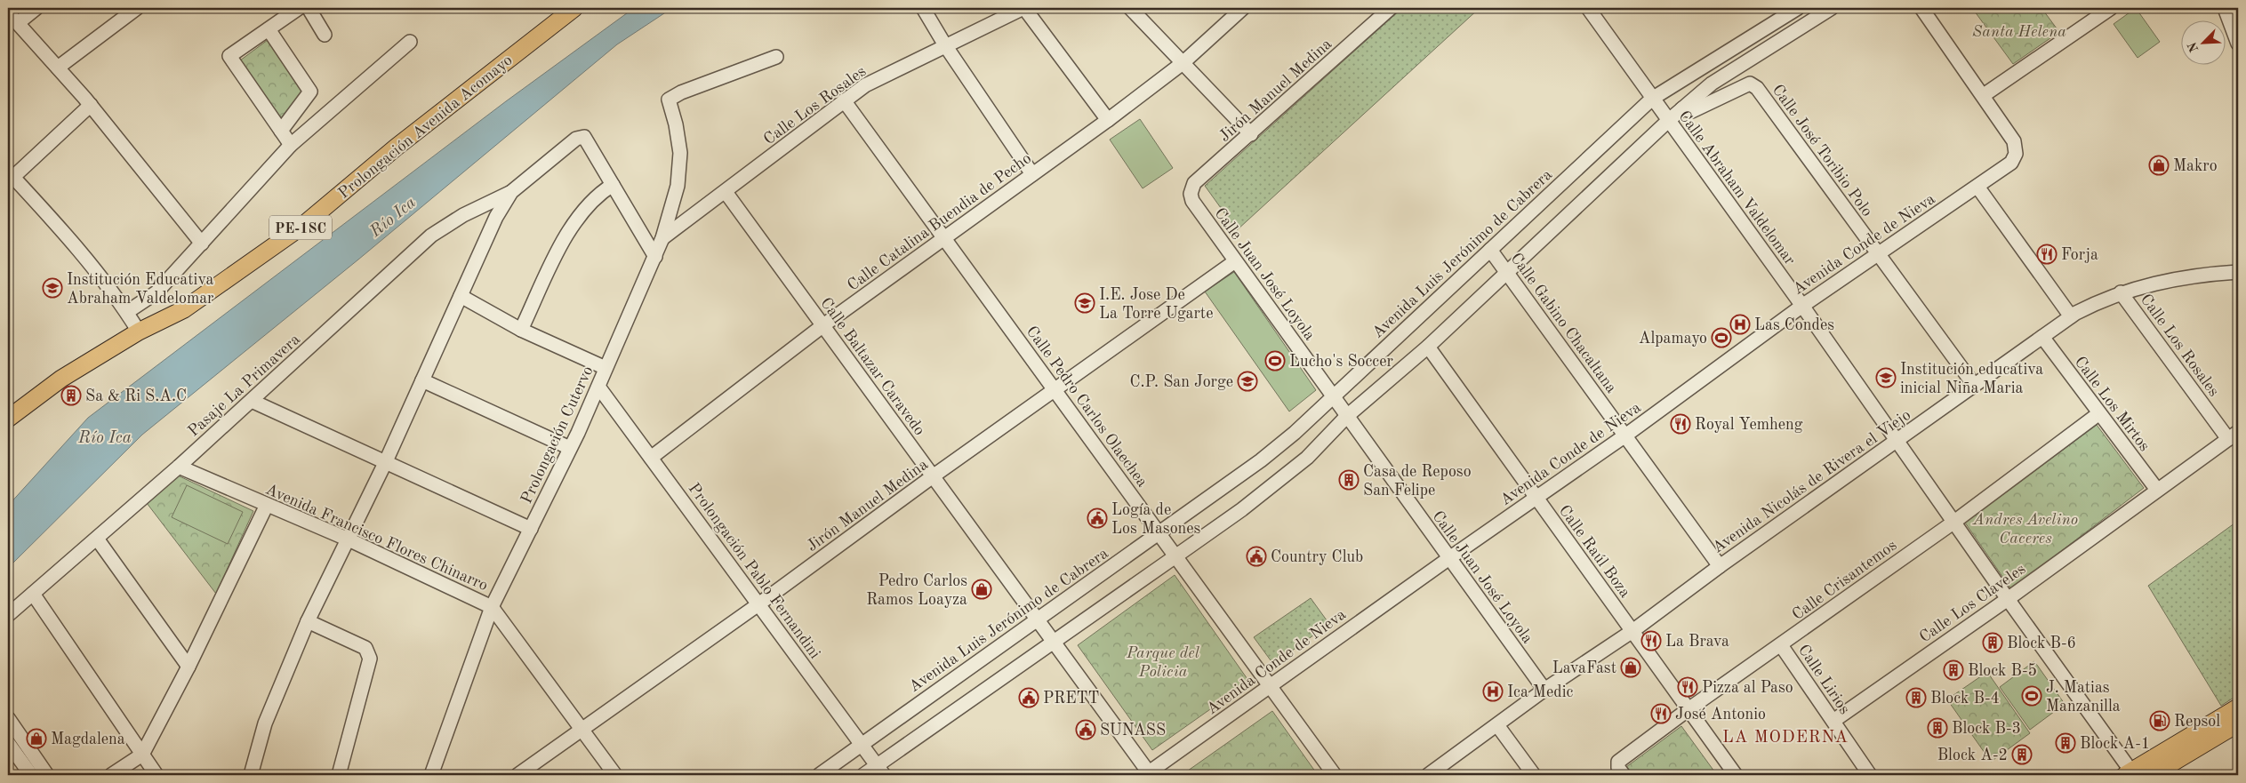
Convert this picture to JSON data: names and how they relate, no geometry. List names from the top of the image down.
{
  "streets": {
    "main road": ["Prolongación Avenida Acomayo", "PE-1SC"],
    "street": [
      "Jirón Manuel Medina",
      "Calle Los Rosales",
      "Calle José Toribio Polo",
      "Calle Abraham Valdelomar",
      "Calle Catalina Buendia de Pecho",
      "Avenida Conde de Nieva",
      "Avenida Luis Jerónimo de Cabrera",
      "Calle Juan José Loyola",
      "Calle Gabino Chacaltana",
      "Calle Baltazar Caravedo",
      "Pasaje La Primavera",
      "Calle Los Mirtos",
      "Calle Pedro Carlos Olaechea",
      "Prolongación Cutervo",
      "Avenida Nicolás de Rivera el Viejo",
      "Avenida Francisco Flores Chinarro",
      "Calle Raúl Boza",
      "Prolongación Pablo Fernandini",
      "Calle Crisantemos",
      "Calle Los Claveles",
      "Calle Lirios"
    ]
  },
  "crossings": [
    ["Jirón Manuel Medina", "Calle Juan José Loyola"],
    ["Jirón Manuel Medina", "Calle Baltazar Caravedo"],
    ["Jirón Manuel Medina", "Calle Pedro Carlos Olaechea"],
    ["Jirón Manuel Medina", "Avenida Francisco Flores Chinarro"],
    ["Jirón Manuel Medina", "Prolongación Pablo Fernandini"],
    ["Calle Los Rosales", "Calle Baltazar Caravedo"],
    ["Calle Los Rosales", "Calle Pedro Carlos Olaechea"],
    ["Calle Los Rosales", "Prolongación Cutervo"],
    ["Calle Los Rosales", "Avenida Nicolás de Rivera el Viejo"],
    ["Calle Los Rosales", "Calle Los Claveles"],
    ["Calle José Toribio Polo", "Avenida Conde de Nieva"],
    ["Calle José Toribio Polo", "Avenida Nicolás de Rivera el Viejo"],
    ["Calle Abraham Valdelomar", "Avenida Conde de Nieva"],
    ["Calle Abraham Valdelomar", "Avenida Luis Jerónimo de Cabrera"],
    ["Calle Abraham Valdelomar", "Avenida Nicolás de Rivera el Viejo"],
    ["Calle Abraham Valdelomar", "Calle Crisantemos"],
    ["Calle Abraham Valdelomar", "Calle Los Claveles"],
    ["Calle Catalina Buendia de Pecho", "Calle Baltazar Caravedo"],
    ["Calle Catalina Buendia de Pecho", "Calle Pedro Carlos Olaechea"],
    ["Calle Catalina Buendia de Pecho", "Prolongación Pablo Fernandini"],
    ["Avenida Conde de Nieva", "Calle Juan José Loyola"],
    ["Avenida Conde de Nieva", "Calle Gabino Chacaltana"],
    ["Avenida Conde de Nieva", "Calle Baltazar Caravedo"],
    ["Avenida Conde de Nieva", "Calle Pedro Carlos Olaechea"],
    ["Avenida Conde de Nieva", "Calle Raúl Boza"],
    ["Avenida Luis Jerónimo de Cabrera", "Calle Juan José Loyola"],
    ["Avenida Luis Jerónimo de Cabrera", "Calle Gabino Chacaltana"],
    ["Avenida Luis Jerónimo de Cabrera", "Calle Baltazar Caravedo"],
    ["Avenida Luis Jerónimo de Cabrera", "Calle Pedro Carlos Olaechea"],
    ["Avenida Luis Jerónimo de Cabrera", "Prolongación Pablo Fernandini"],
    ["Calle Juan José Loyola", "Avenida Nicolás de Rivera el Viejo"],
    ["Calle Gabino Chacaltana", "Avenida Nicolás de Rivera el Viejo"],
    ["Pasaje La Primavera", "Avenida Francisco Flores Chinarro"],
    ["Calle Los Mirtos", "Avenida Nicolás de Rivera el Viejo"],
    ["Calle Los Mirtos", "Calle Crisantemos"],
    ["Calle Los Mirtos", "Calle Los Claveles"],
    ["Prolongación Cutervo", "Avenida Francisco Flores Chinarro"],
    ["Prolongación Cutervo", "Prolongación Pablo Fernandini"],
    ["Avenida Nicolás de Rivera el Viejo", "Calle Raúl Boza"],
    ["Calle Raúl Boza", "Calle Crisantemos"],
    ["Calle Crisantemos", "Calle Lirios"],
    ["Calle Los Claveles", "Calle Lirios"]
  ],
  "districts": ["LA MODERNA"],
  "water": ["Río Ica"],
  "parks": ["Santa Helena", "Andres Avelino Caceres", "Parque del Policia"],
  "places": {
    "shop": [
      "Makro",
      "Pedro Carlos Ramos Loayza",
      "LavaFast",
      "Magdalena"
    ],
    "restaurant": [
      "Forja",
      "Royal Yemheng",
      "La Brava",
      "Pizza al Paso",
      "José Antonio"
    ],
    "school or university": [
      "Institución Educativa Abraham Valdelomar",
      "I.E. Jose De La Torre Ugarte",
      "Institución educativa inicial Niña Maria",
      "C.P. San Jorge"
    ],
    "hospital": ["Las Condes", "Ica Medic"],
    "sports": ["Alpamayo", "Lucho's Soccer", "J. Matias Manzanilla"],
    "building": [
      "Sa & Ri S.A.C",
      "Casa de Reposo San Felipe",
      "Block B-6",
      "Block B-5",
      "Block B-4",
      "Block B-3",
      "Block A-1",
      "Block A-2"
    ],
    "public building": [
      "Logía de Los Masones",
      "Country Club",
      "PRETT",
      "SUNASS"
    ],
    "fuel station": ["Repsol"]
  },
  "north": "bottom left"
}
